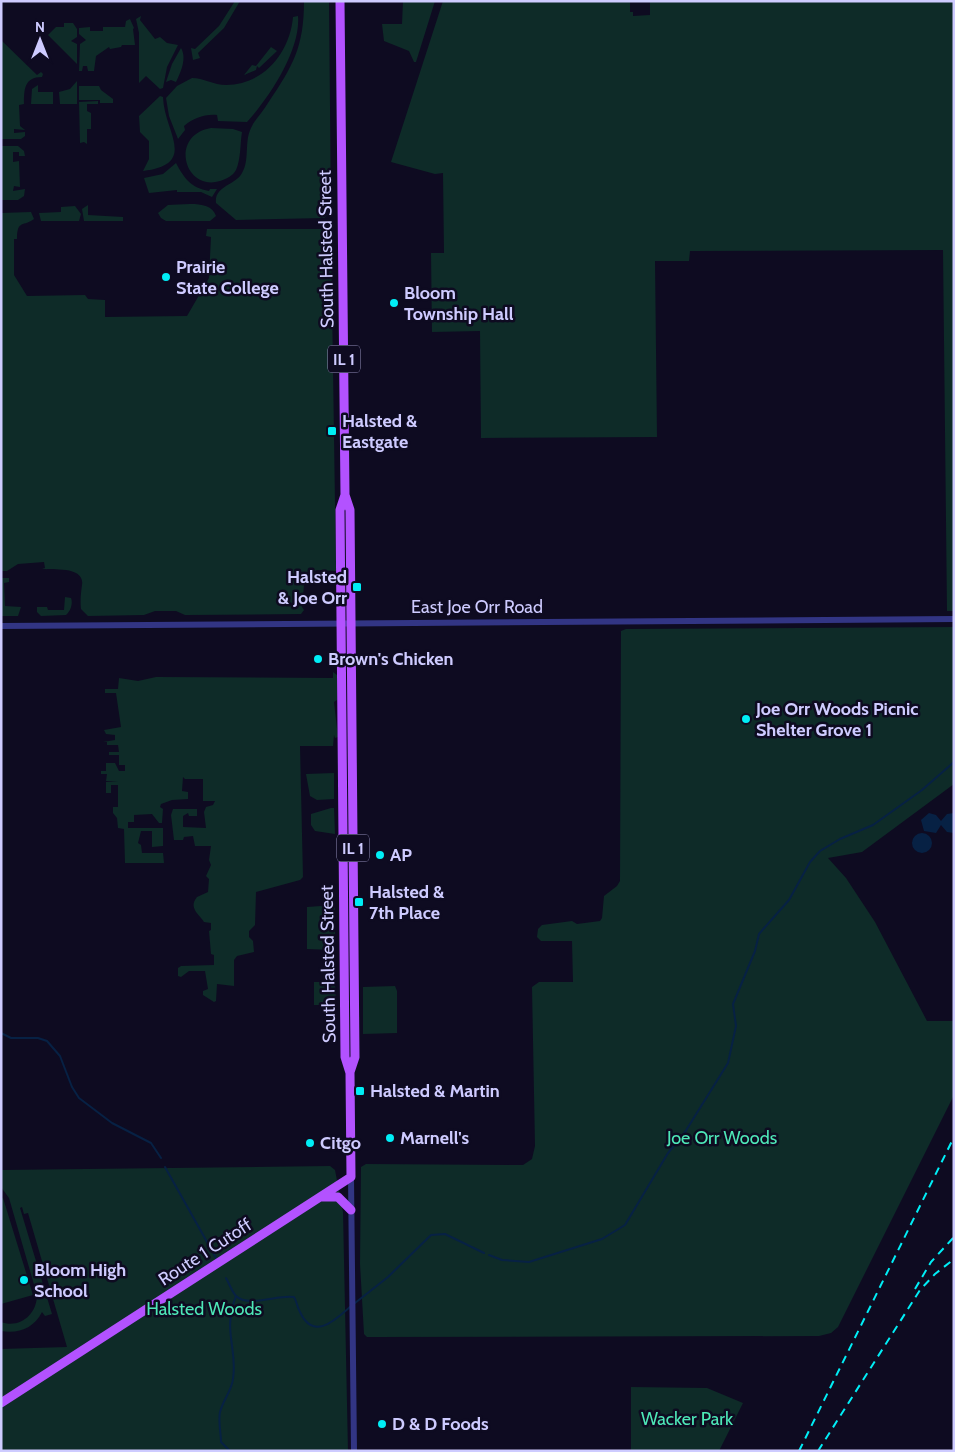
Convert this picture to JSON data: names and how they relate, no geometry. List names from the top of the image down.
{
  "streets": {
    "main road": ["South Halsted Street", "IL 1", "Route 1 Cutoff"],
    "street": ["East Joe Orr Road"]
  },
  "crossings": [
    ["South Halsted Street", "East Joe Orr Road"],
    ["South Halsted Street", "Route 1 Cutoff"]
  ],
  "parks": ["Joe Orr Woods", "Halsted Woods", "Wacker Park"],
  "places": {
    "other": [
      "Prairie State College",
      "Bloom Township Hall",
      "Brown's Chicken",
      "Joe Orr Woods Picnic Shelter Grove 1",
      "AP",
      "Marnell's",
      "Citgo",
      "Bloom High School",
      "D & D Foods"
    ],
    "transit": [
      "Halsted & Eastgate",
      "Halsted & Joe Orr",
      "Halsted & 7th Place",
      "Halsted & Martin"
    ]
  },
  "north": "top"
}
